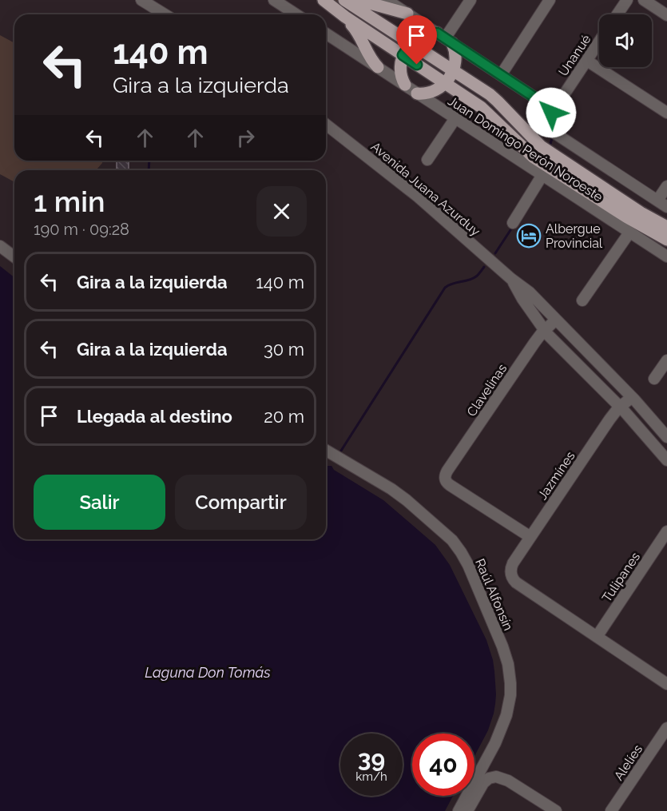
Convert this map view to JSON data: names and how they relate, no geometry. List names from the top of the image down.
{
  "streets": {
    "street": [
      "Unanué",
      "Juan Domingo Perón Noroeste",
      "Avenida Juana Azurduy",
      "Clavelinas",
      "Jazmínes",
      "Tulipanes",
      "Raúl Alfonsín",
      "Alelíes"
    ]
  },
  "crossings": [
    ["Avenida Juana Azurduy", "Clavelinas"],
    ["Avenida Juana Azurduy", "Jazmínes"],
    ["Clavelinas", "Jazmínes"],
    ["Jazmínes", "Tulipanes"]
  ],
  "water": ["Laguna Don Tomás"],
  "places": {
    "hotel": ["Albergue Provincial"]
  },
  "page": {
    "turn": ["140 m", "Gira a la izquierda"],
    "heading": ["1 min", "190 m · 09:28"],
    "list": [
      {
        "name": "Gira a la izquierda",
        "value": "140 m"
      },
      {
        "name": "Gira a la izquierda",
        "value": "30 m"
      },
      {
        "name": "Llegada al destino",
        "value": "20 m"
      }
    ],
    "buttons": ["Salir", "Compartir"],
    "speed": "39 km/h",
    "limit": "40"
  }
}
